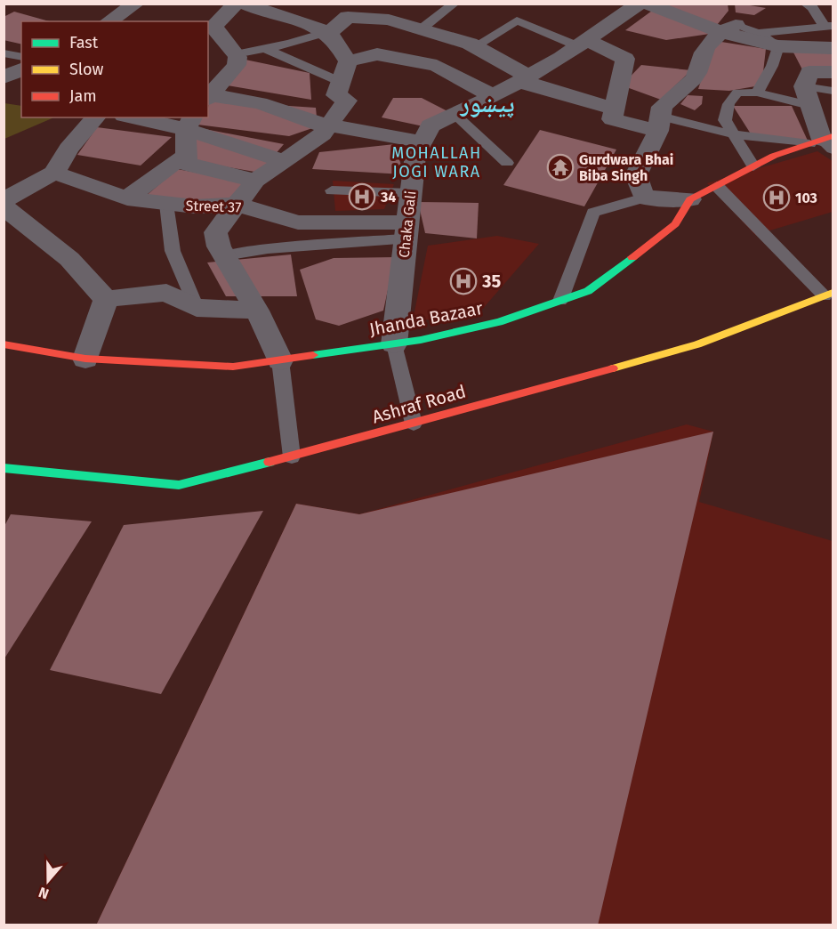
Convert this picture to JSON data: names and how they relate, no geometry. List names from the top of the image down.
{
  "streets": {
    "street": [
      "Street 37",
      "Chaka Gali",
      "Jhanda Bazaar",
      "Ashraf Road"
    ]
  },
  "crossings": [
    ["Street 37", "Chaka Gali"],
    ["Chaka Gali", "Jhanda Bazaar"]
  ],
  "districts": ["پيښور", "MOHALLAH JOGI WARA"],
  "places": {
    "temple": ["Gurdwara Bhai Biba Singh"],
    "hospital": ["34", "103", "35"]
  },
  "legend": ["Fast", "Slow", "Jam"],
  "north": "bottom"
}
